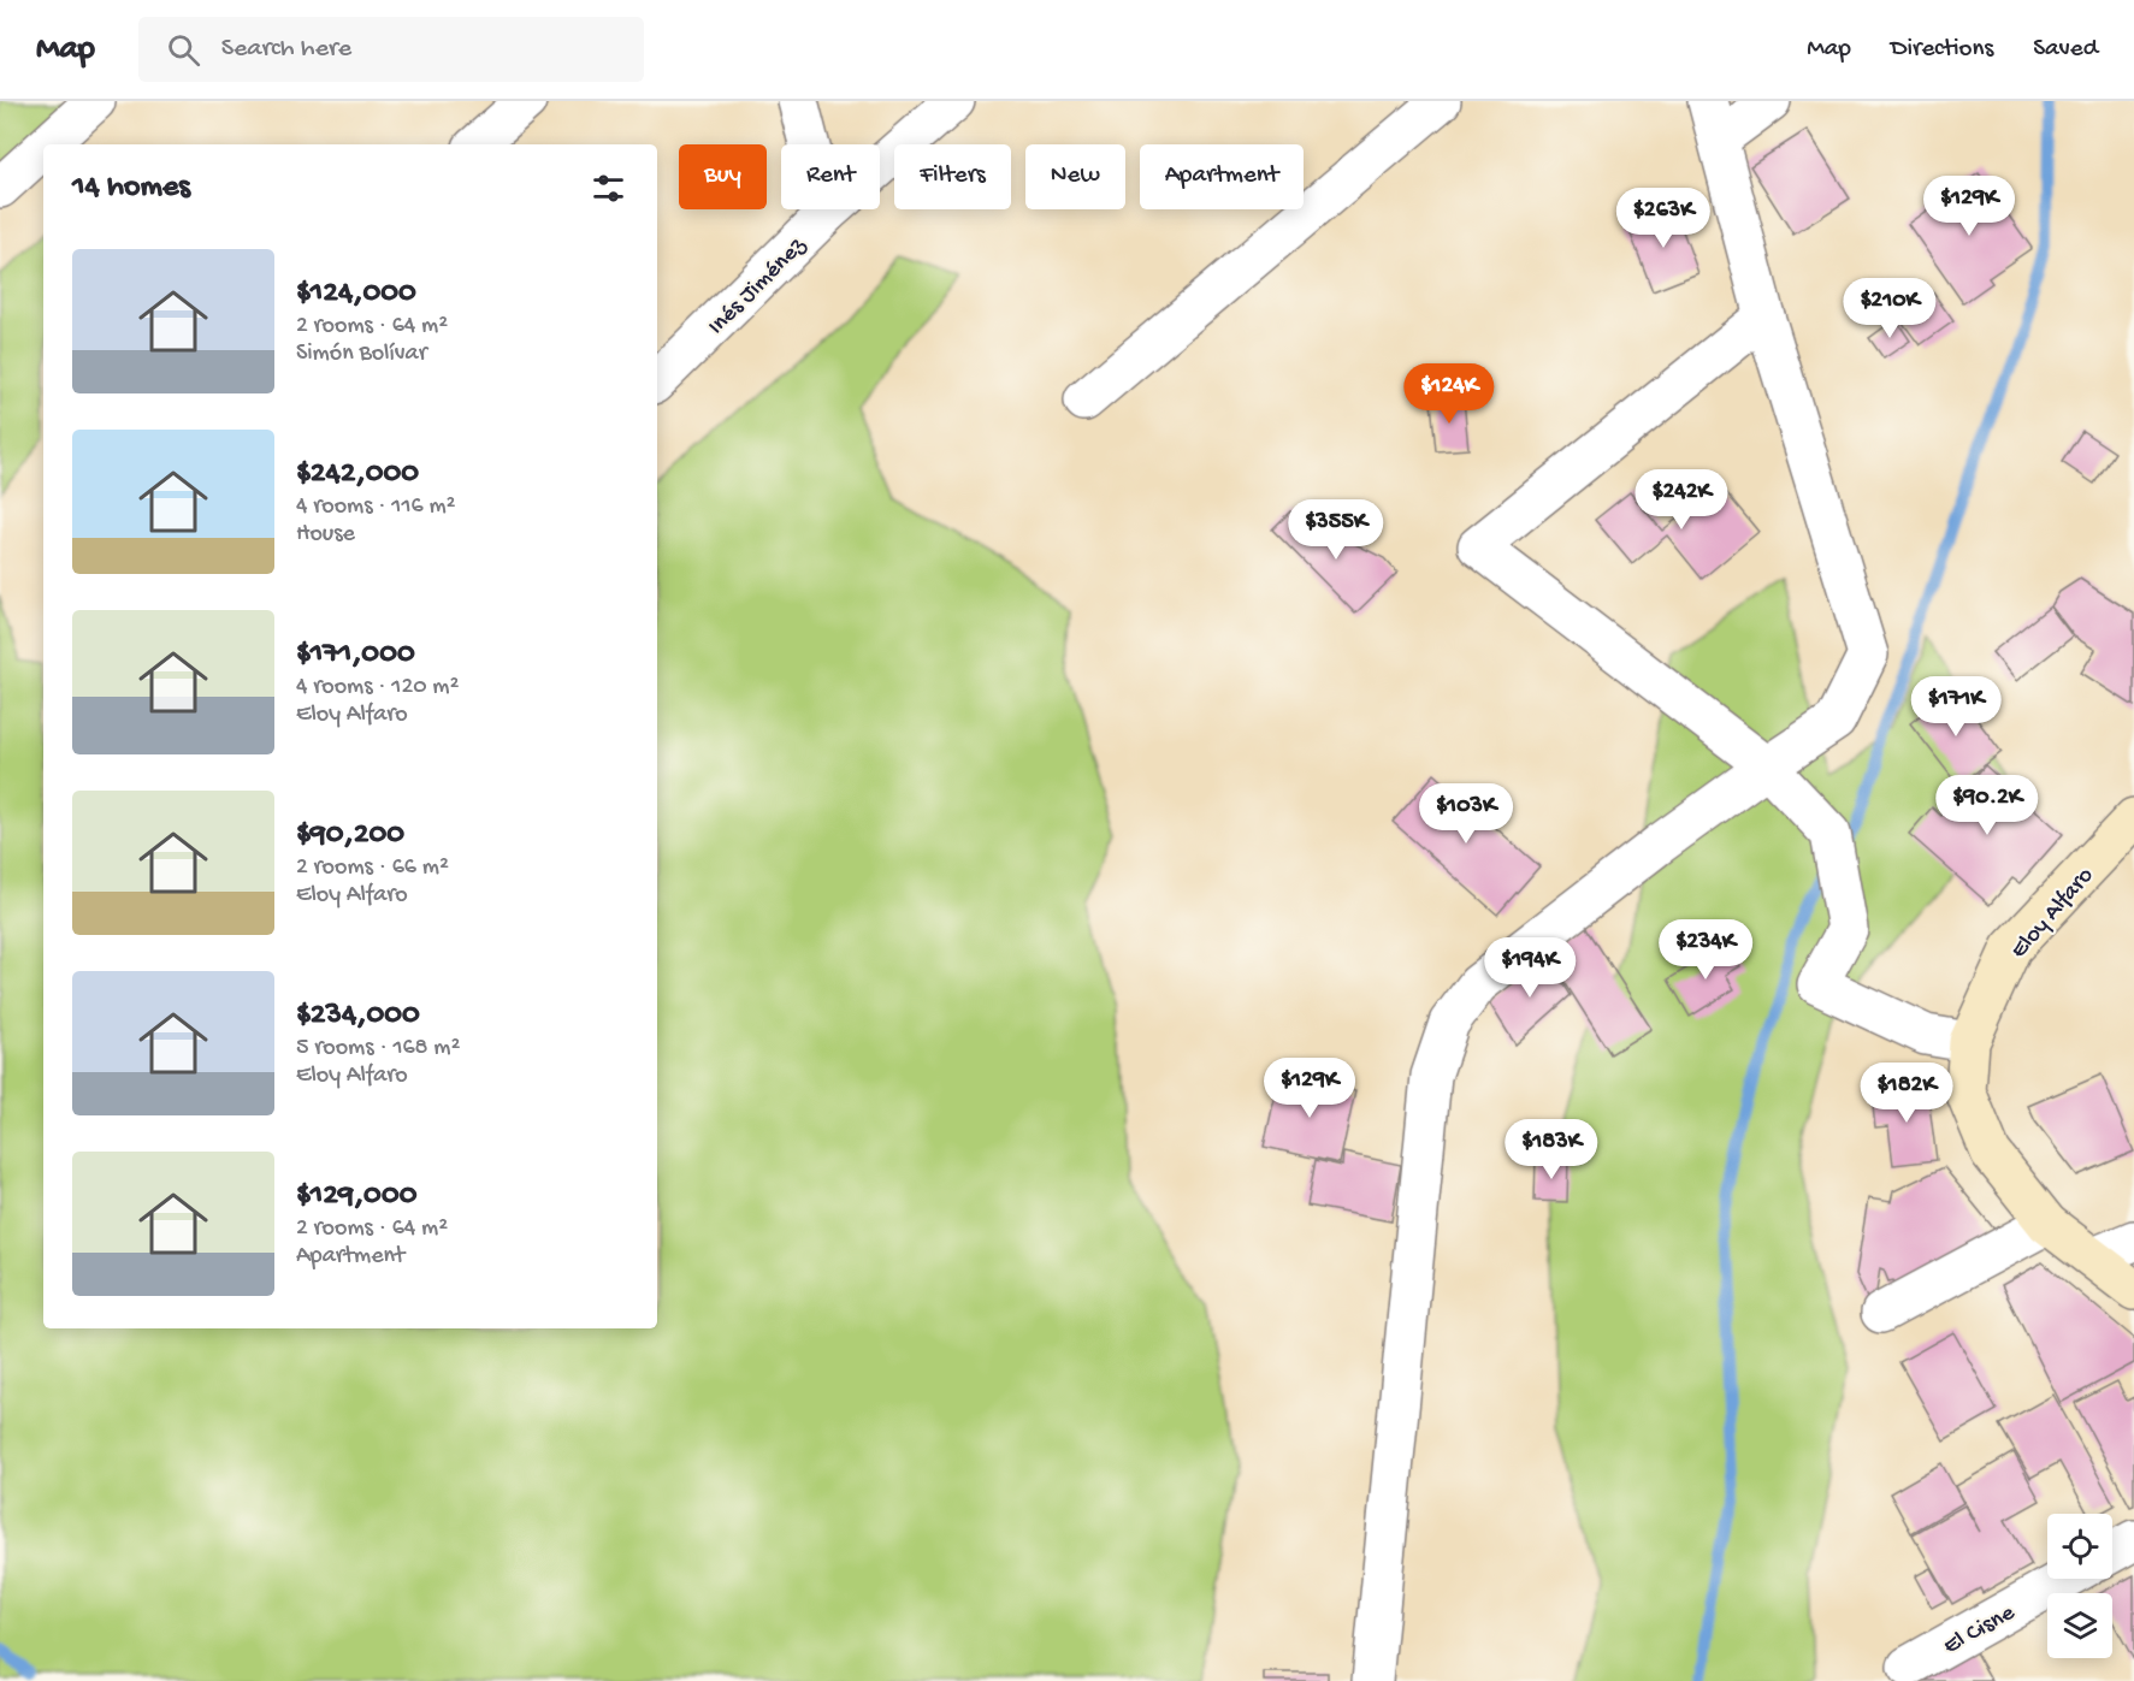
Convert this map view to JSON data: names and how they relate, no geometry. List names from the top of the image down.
{
  "streets": {
    "street": ["Inés Jiménez", "Eloy Alfaro", "El Cisne"]
  },
  "page": {
    "header": "Map",
    "search": "Search here",
    "nav": ["Map", "Directions", "Saved"],
    "chip": [
      "Buy",
      "Rent",
      "Filters",
      "New",
      "Apartment"
    ],
    "heading": "14 homes",
    "price": [
      "$129K",
      "$263K",
      "$210K",
      "$124K",
      "$242K",
      "$355K",
      "$171K",
      "$90.2K",
      "$103K",
      "$234K",
      "$194K",
      "$129K",
      "$182K",
      "$183K"
    ],
    "list": [
      {
        "name": "$124,000",
        "note": "2 rooms · 64 m² · Simón Bolívar"
      },
      {
        "name": "$242,000",
        "note": "4 rooms · 116 m² · House"
      },
      {
        "name": "$171,000",
        "note": "4 rooms · 120 m² · Eloy Alfaro"
      },
      {
        "name": "$90,200",
        "note": "2 rooms · 66 m² · Eloy Alfaro"
      },
      {
        "name": "$234,000",
        "note": "5 rooms · 168 m² · Eloy Alfaro"
      },
      {
        "name": "$129,000",
        "note": "2 rooms · 64 m² · Apartment"
      }
    ]
  }
}
